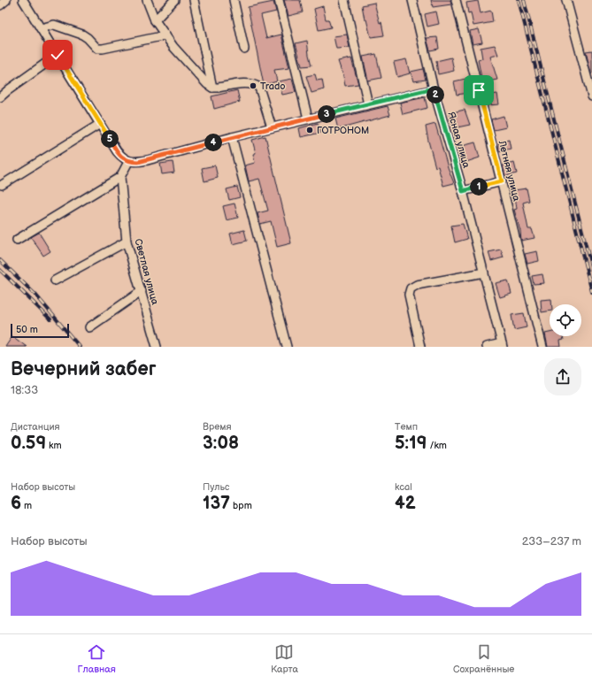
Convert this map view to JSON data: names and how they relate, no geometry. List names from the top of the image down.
{
  "streets": {
    "street": ["Ясная улица", "Летняя улица", "Светлая улица"]
  },
  "places": ["Trado", "ГОТРОНОМ"],
  "scale_bar": "50 m",
  "page": {
    "pins": [
      "2",
      "3",
      "5",
      "4",
      "1"
    ],
    "scale": "50 m",
    "heading": ["Вечерний забег", "18:33"],
    "stats": [
      ["Дистанция", "0.59 km"],
      ["Время", "3:08"],
      ["Темп", "5:19 /km"],
      ["Набор высоты", "6 m"],
      ["Пульс", "137 bpm"],
      ["kcal", "42"]
    ],
    "chart": ["Набор высоты", "233–237 m"],
    "tabs": ["Главная", "Карта", "Сохранённые"]
  }
}
